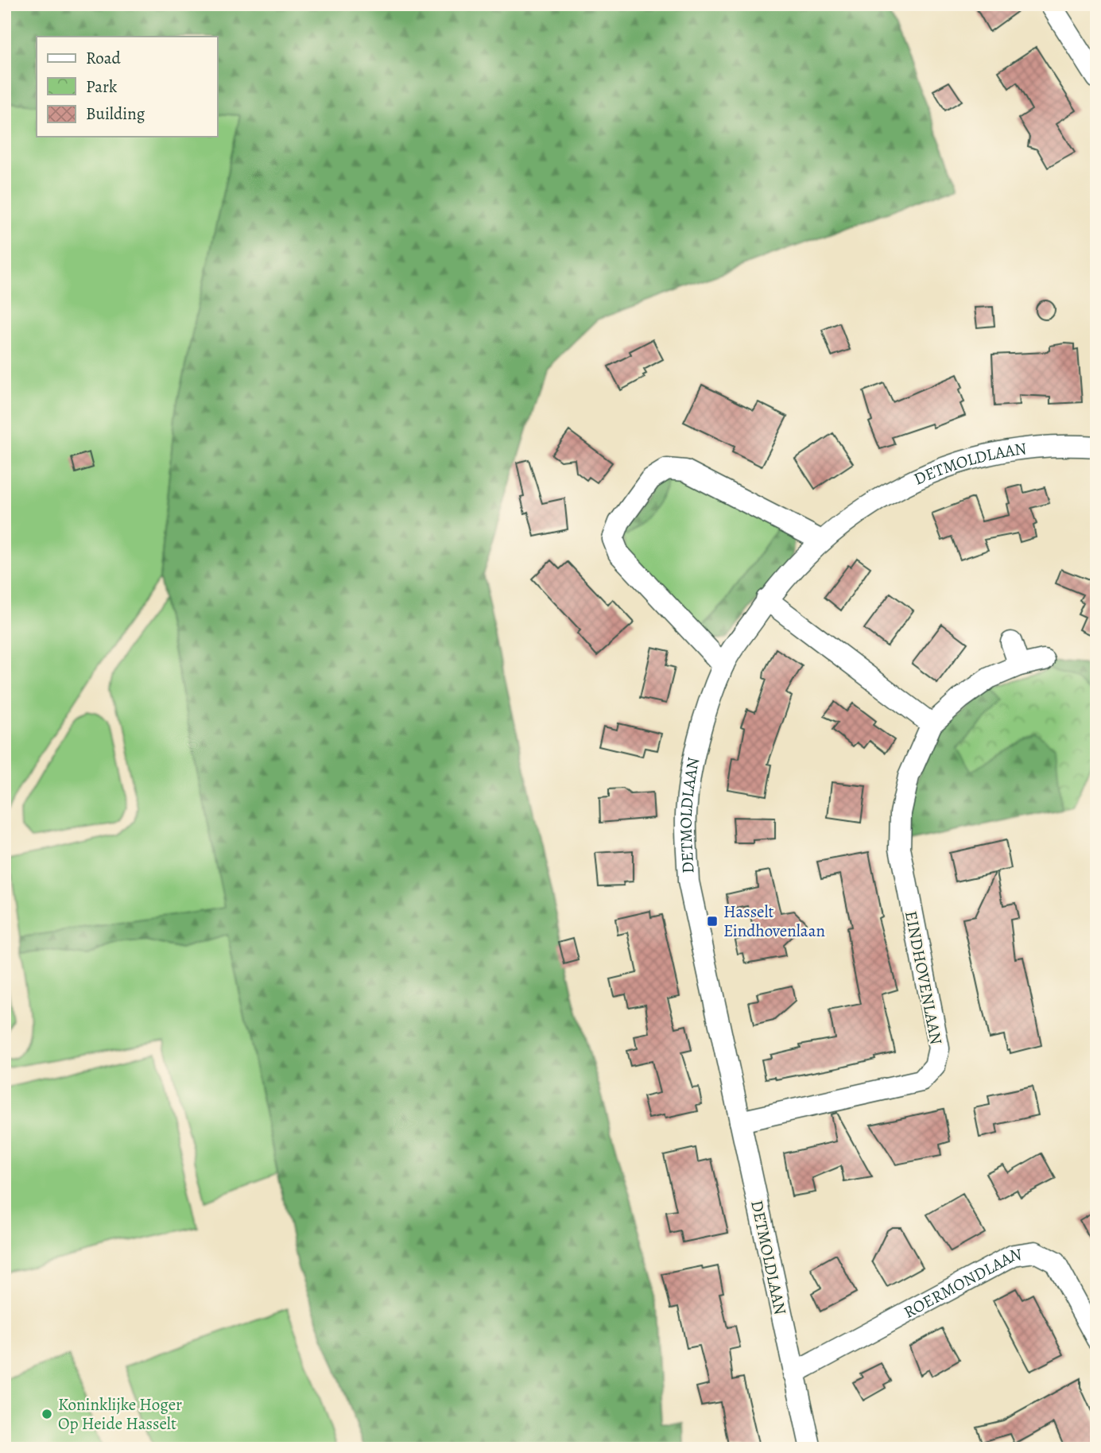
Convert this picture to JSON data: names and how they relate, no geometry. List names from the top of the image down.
{
  "streets": {
    "street": ["DETMOLDLAAN", "EINDHOVENLAAN", "ROERMONDLAAN"]
  },
  "crossings": [
    ["DETMOLDLAAN", "EINDHOVENLAAN"],
    ["DETMOLDLAAN", "ROERMONDLAAN"]
  ],
  "places": {
    "transit": ["Hasselt Eindhovenlaan"],
    "other": ["Koninklijke Hoger Op Heide Hasselt"]
  },
  "legend": ["Road", "Park", "Building"]
}
